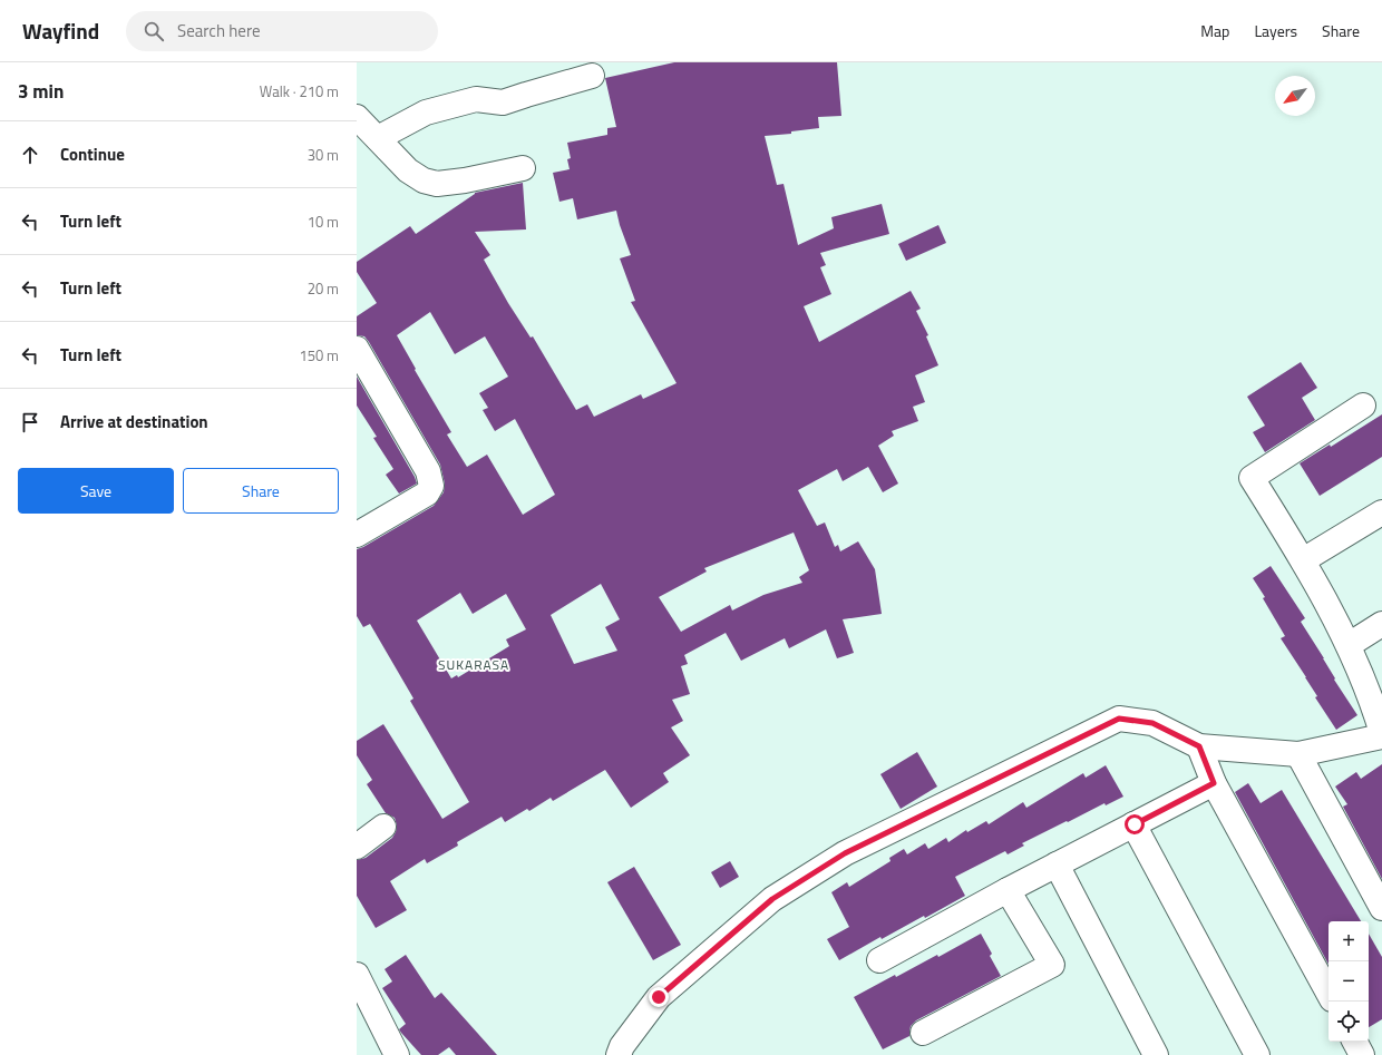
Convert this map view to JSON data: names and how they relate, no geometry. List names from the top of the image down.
{
  "districts": ["SUKARASA"],
  "north": "bottom left",
  "page": {
    "header": "Wayfind",
    "search": "Search here",
    "nav": ["Map", "Layers", "Share"],
    "heading": ["3 min", "Walk · 210 m"],
    "list": [
      ["Continue", "30 m"],
      ["Turn left", "10 m"],
      ["Turn left", "20 m"],
      ["Turn left", "150 m"],
      "Arrive at destination"
    ],
    "buttons": ["Save", "Share"],
    "map_buttons": ["+", "−"]
  }
}
